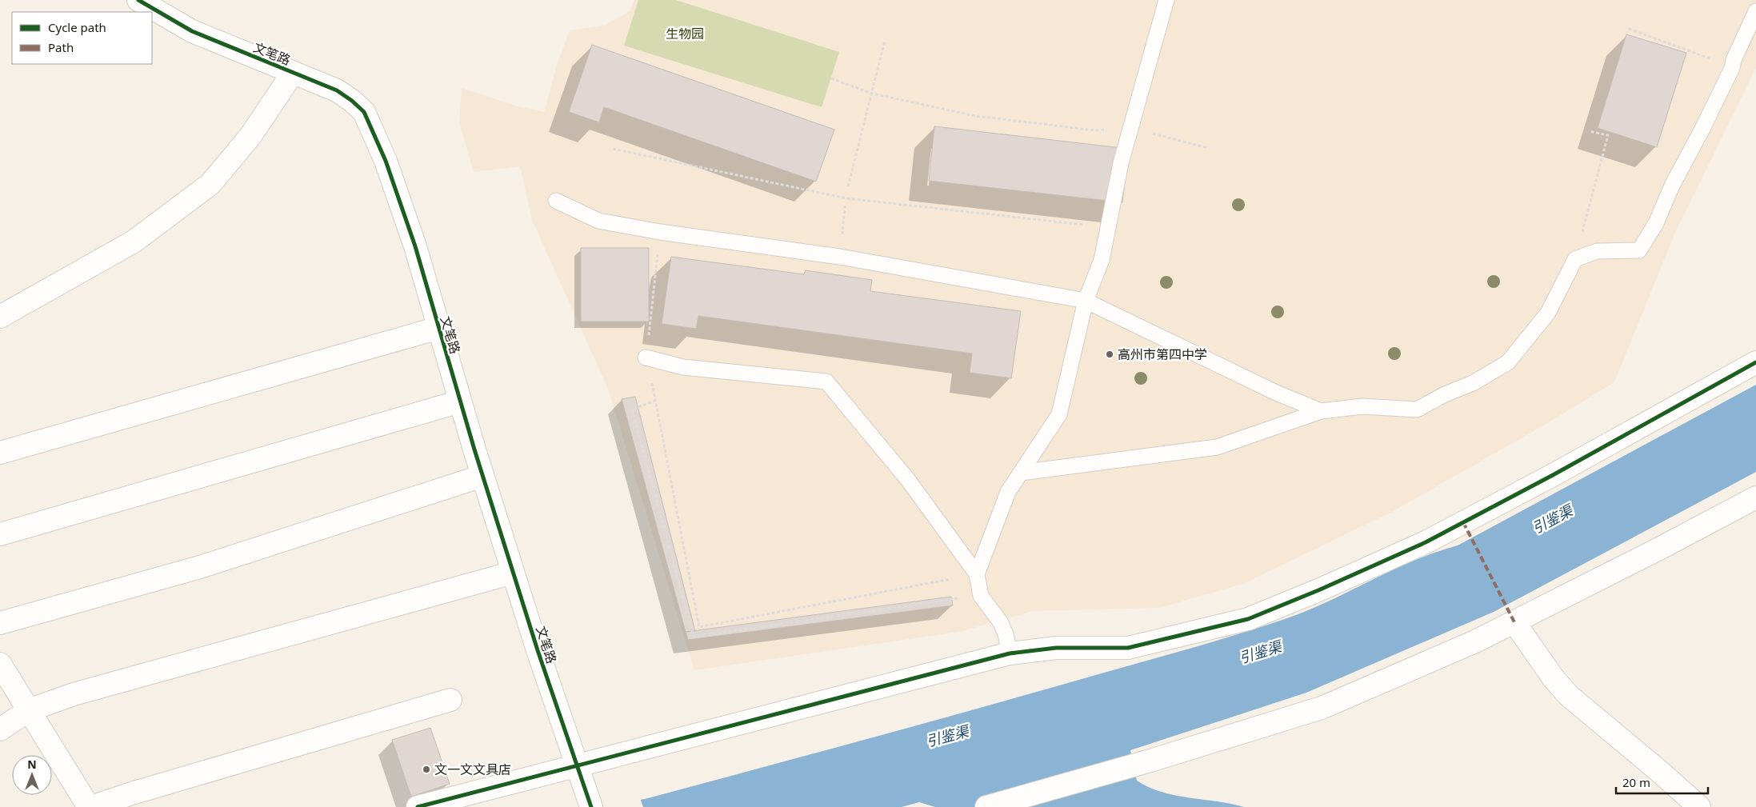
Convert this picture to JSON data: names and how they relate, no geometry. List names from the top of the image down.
{
  "streets": {
    "street": ["文笔路"]
  },
  "water": ["引鉴渠"],
  "parks": ["生物园"],
  "places": ["高州市第四中学", "文一文文具店"],
  "legend": ["Cycle path", "Path"],
  "scale_bar": "20 m",
  "north": "top"
}
